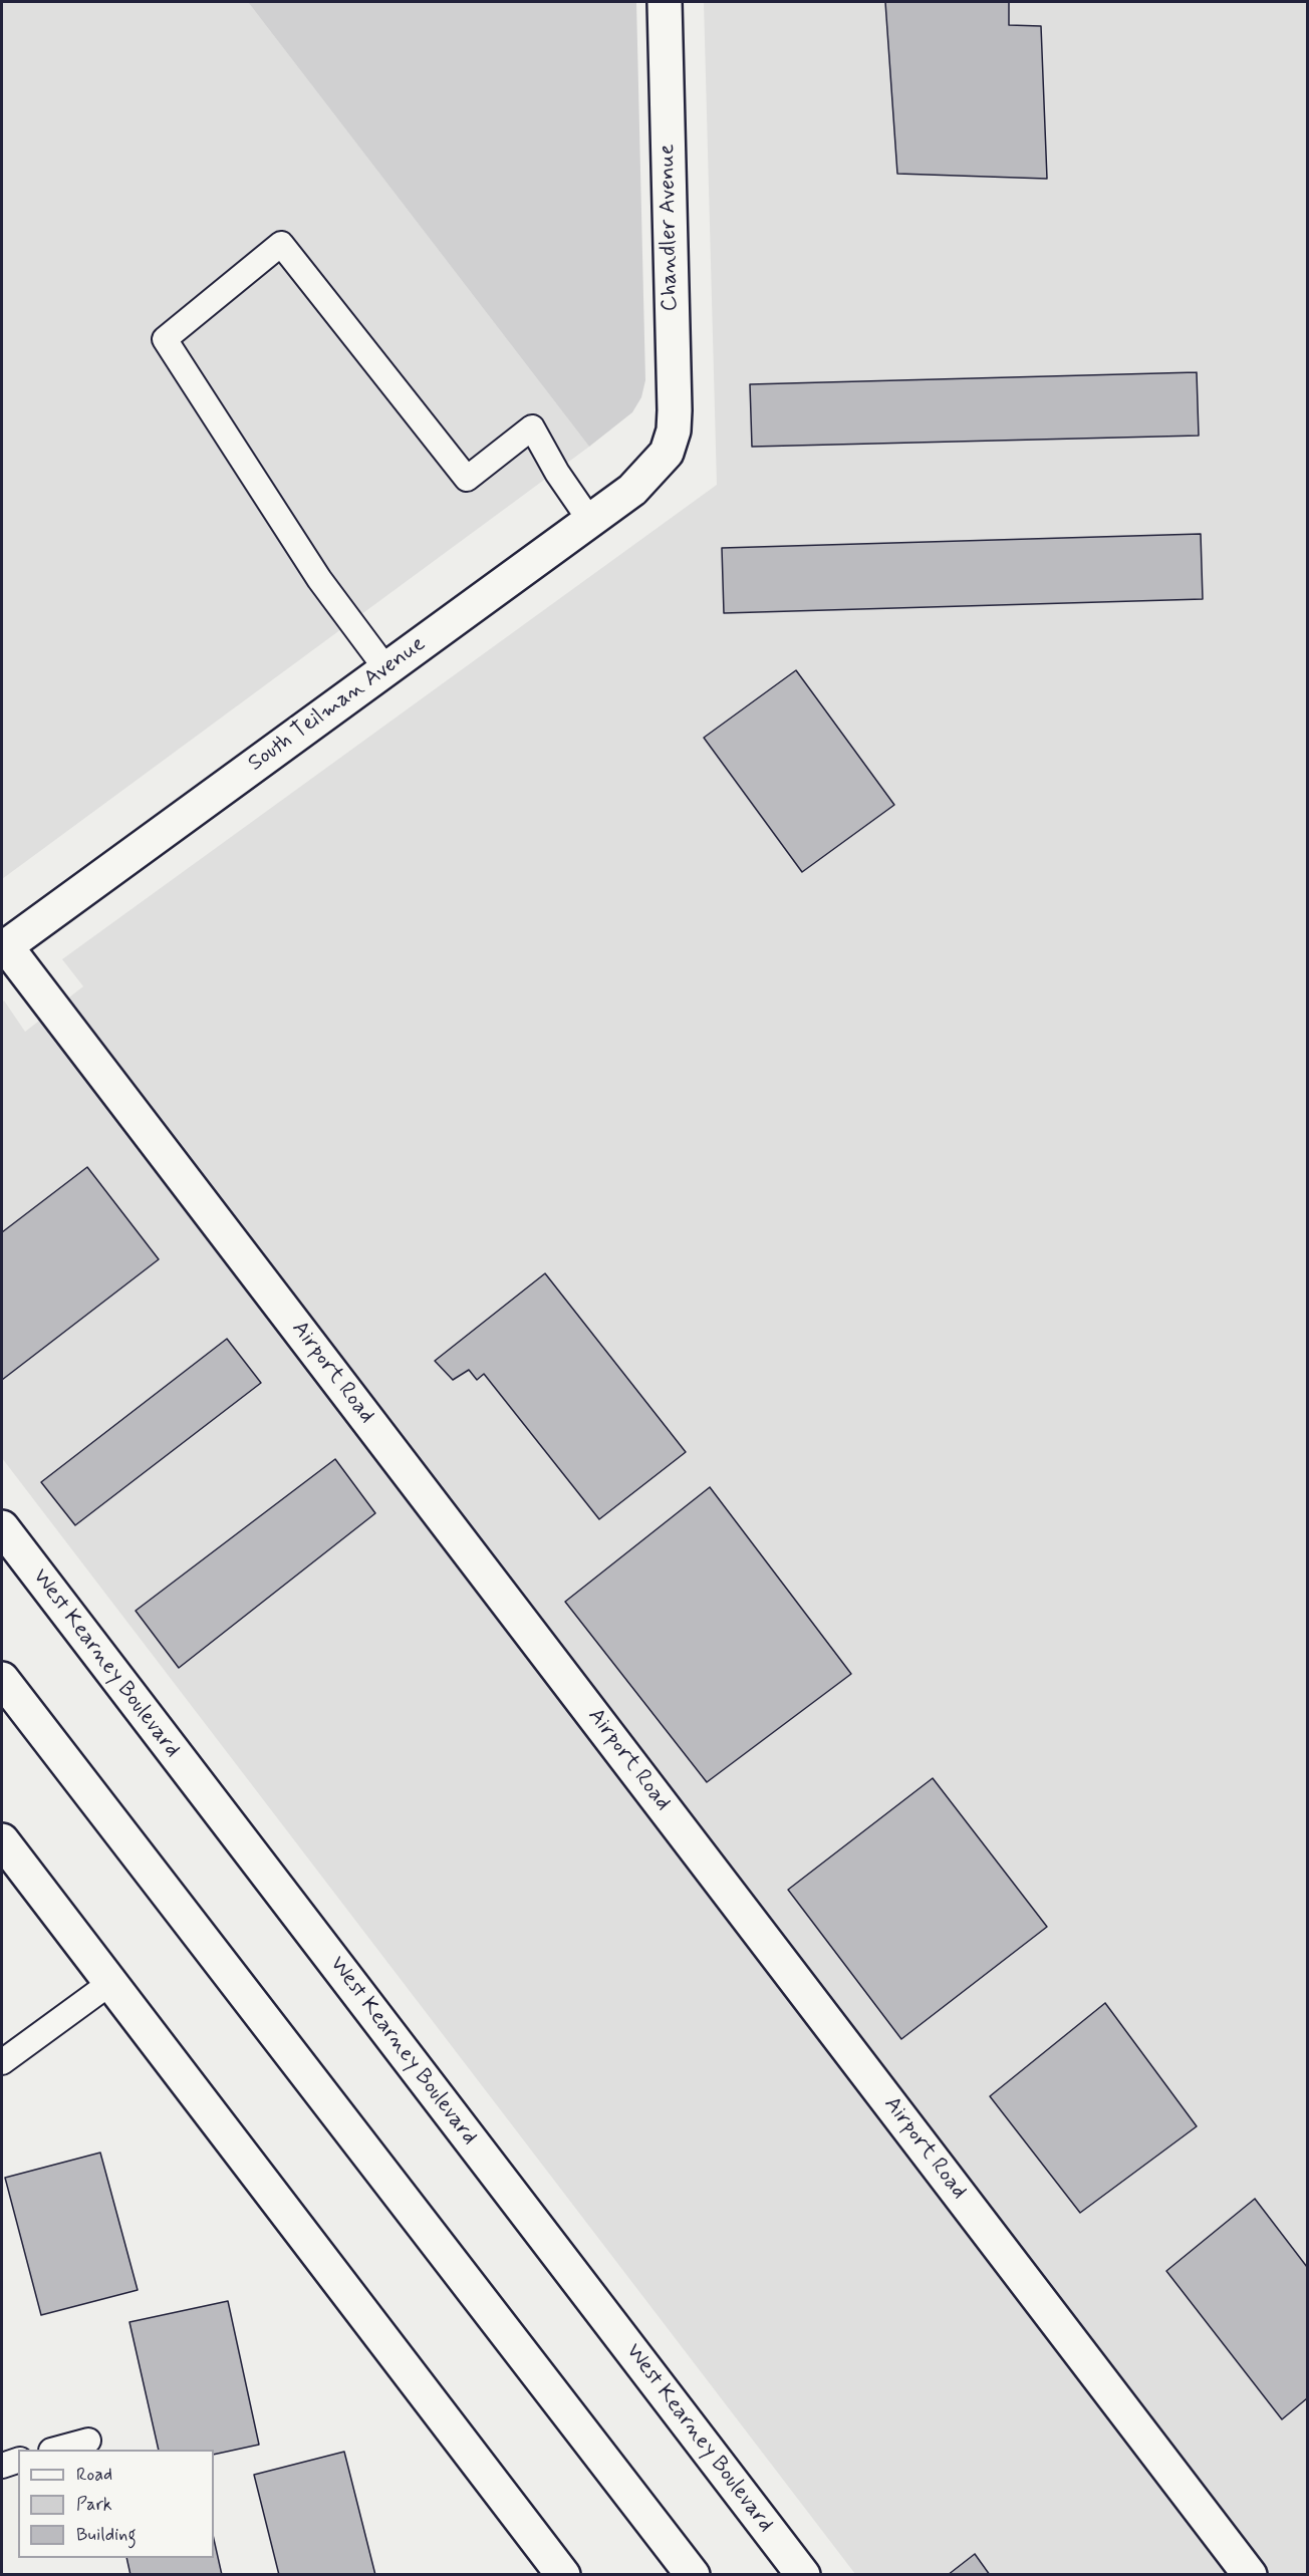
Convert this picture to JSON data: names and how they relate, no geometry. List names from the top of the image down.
{
  "streets": {
    "street": [
      "Chandler Avenue",
      "South Teilman Avenue",
      "Airport Road",
      "West Kearney Boulevard"
    ]
  },
  "crossings": [
    ["Chandler Avenue", "South Teilman Avenue"],
    ["South Teilman Avenue", "Airport Road"]
  ],
  "legend": ["Road", "Park", "Building"]
}
